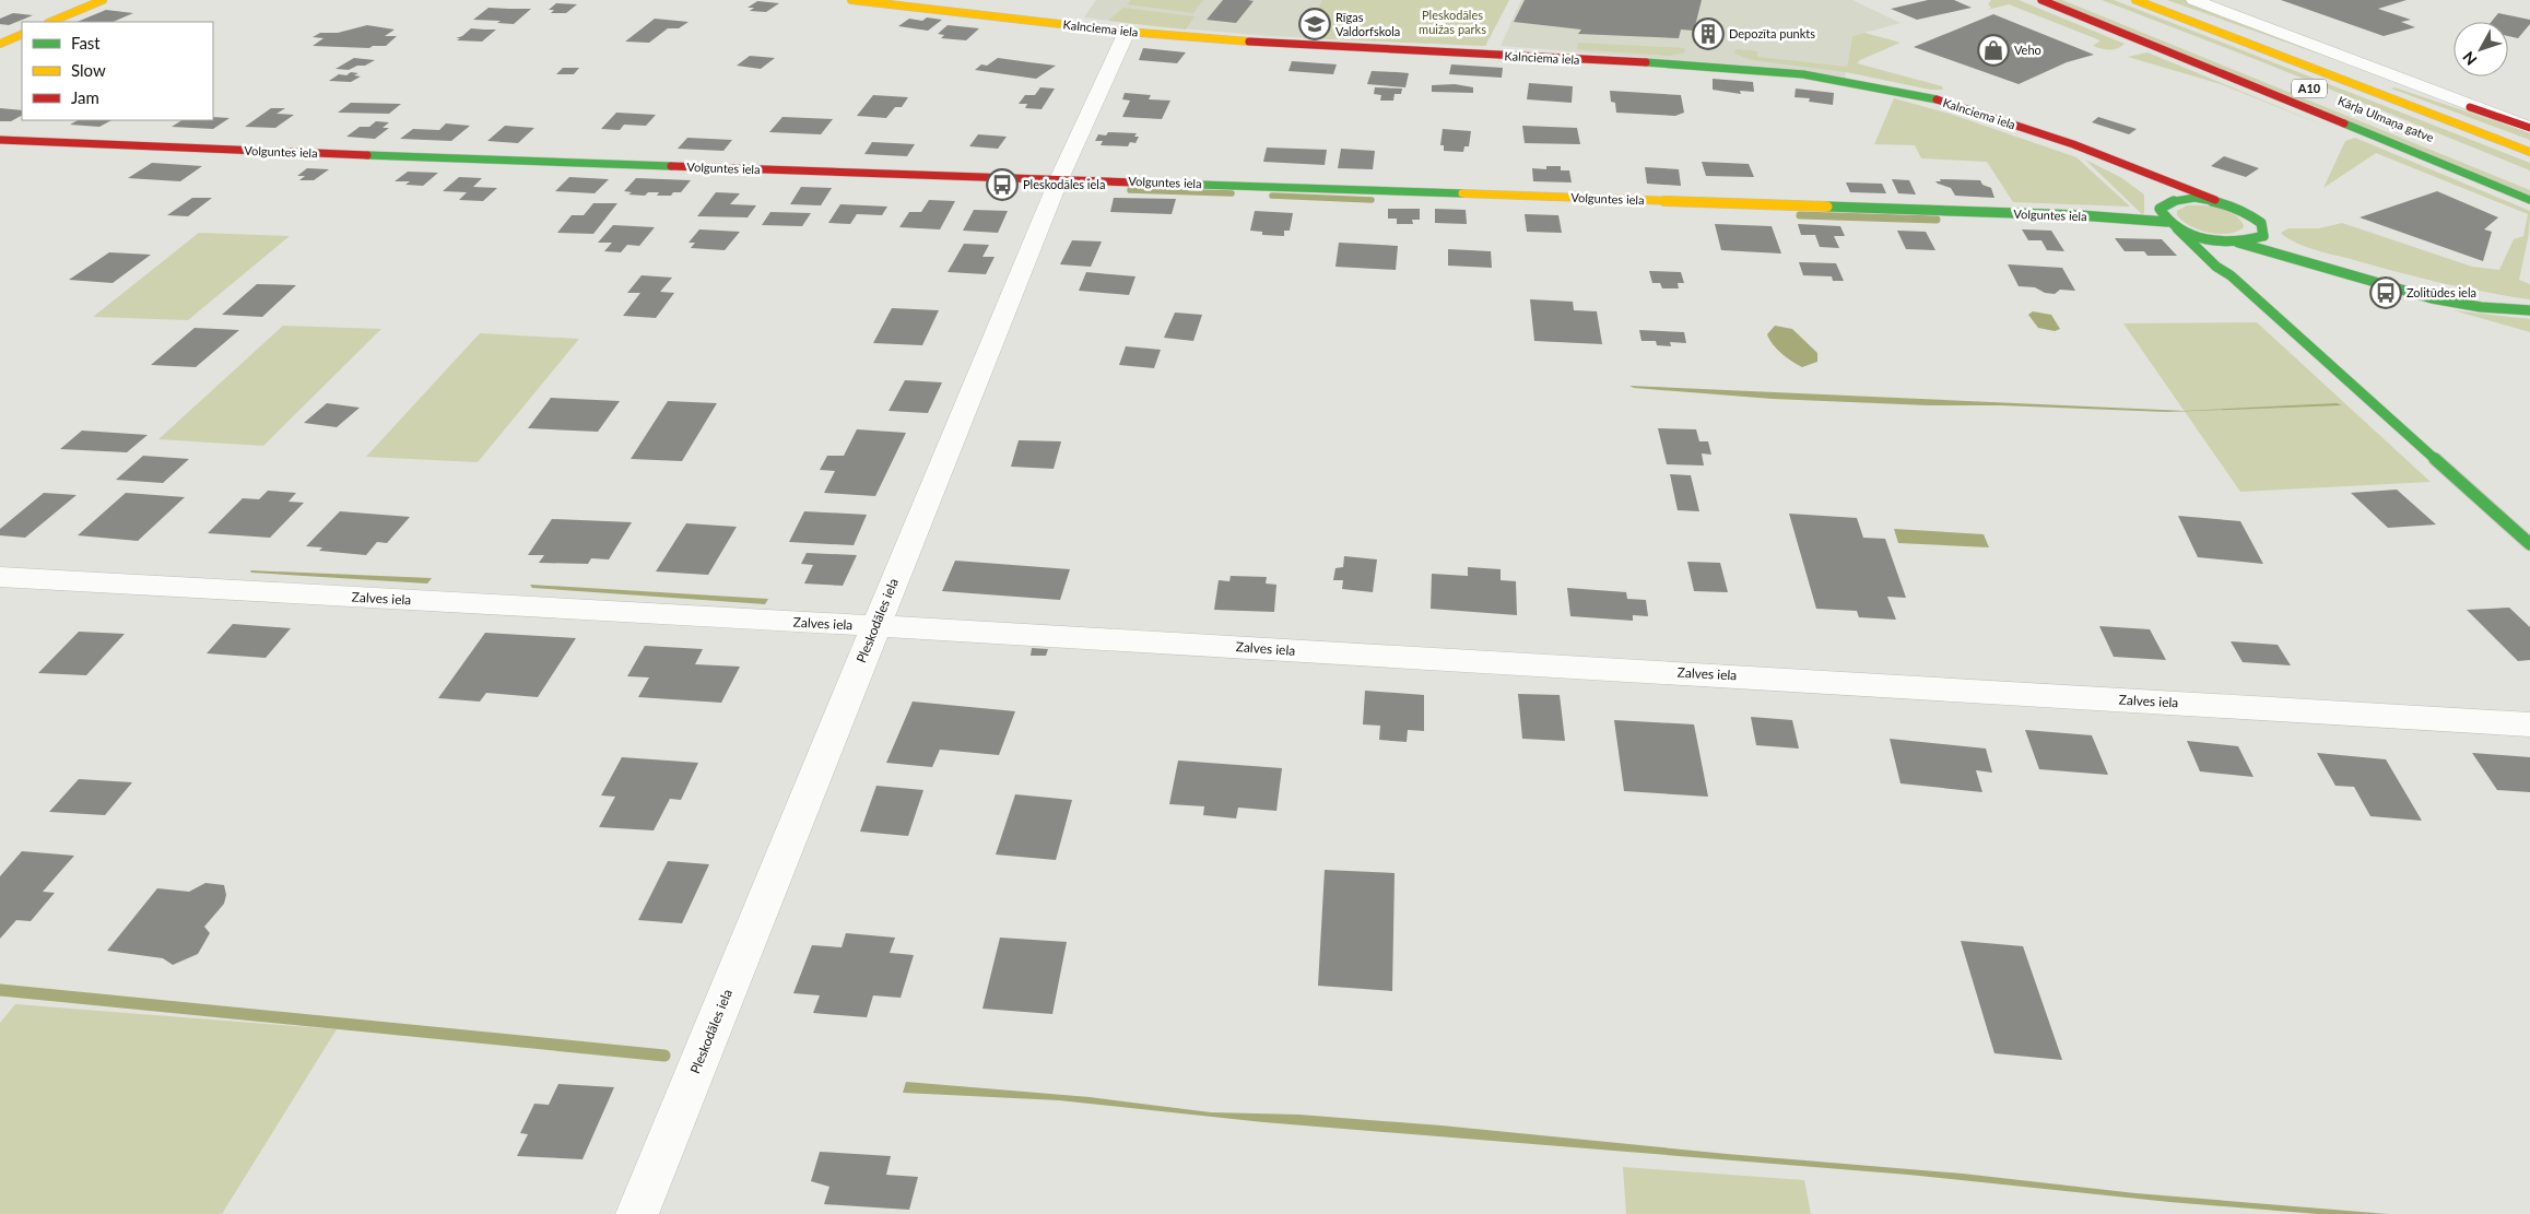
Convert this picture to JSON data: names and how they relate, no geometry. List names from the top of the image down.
{
  "streets": {
    "main road": [
      "Kalnciema iela",
      "A10",
      "Kārļa Ulmaņa gatve",
      "Volguntes iela"
    ],
    "street": ["Zalves iela", "Pleskodāles iela"]
  },
  "crossings": [
    ["Kalnciema iela", "Pleskodāles iela"],
    ["Volguntes iela", "Pleskodāles iela"],
    ["Zalves iela", "Pleskodāles iela"]
  ],
  "parks": ["Pleskodāles muižas parks"],
  "places": {
    "school or university": ["Rīgas Valdorfskola"],
    "building": ["Depozīta punkts"],
    "shop": ["Veho"],
    "bus stop": ["Pleskodāles iela", "Zolitūdes iela"]
  },
  "legend": ["Fast", "Slow", "Jam"],
  "north": "bottom left"
}
